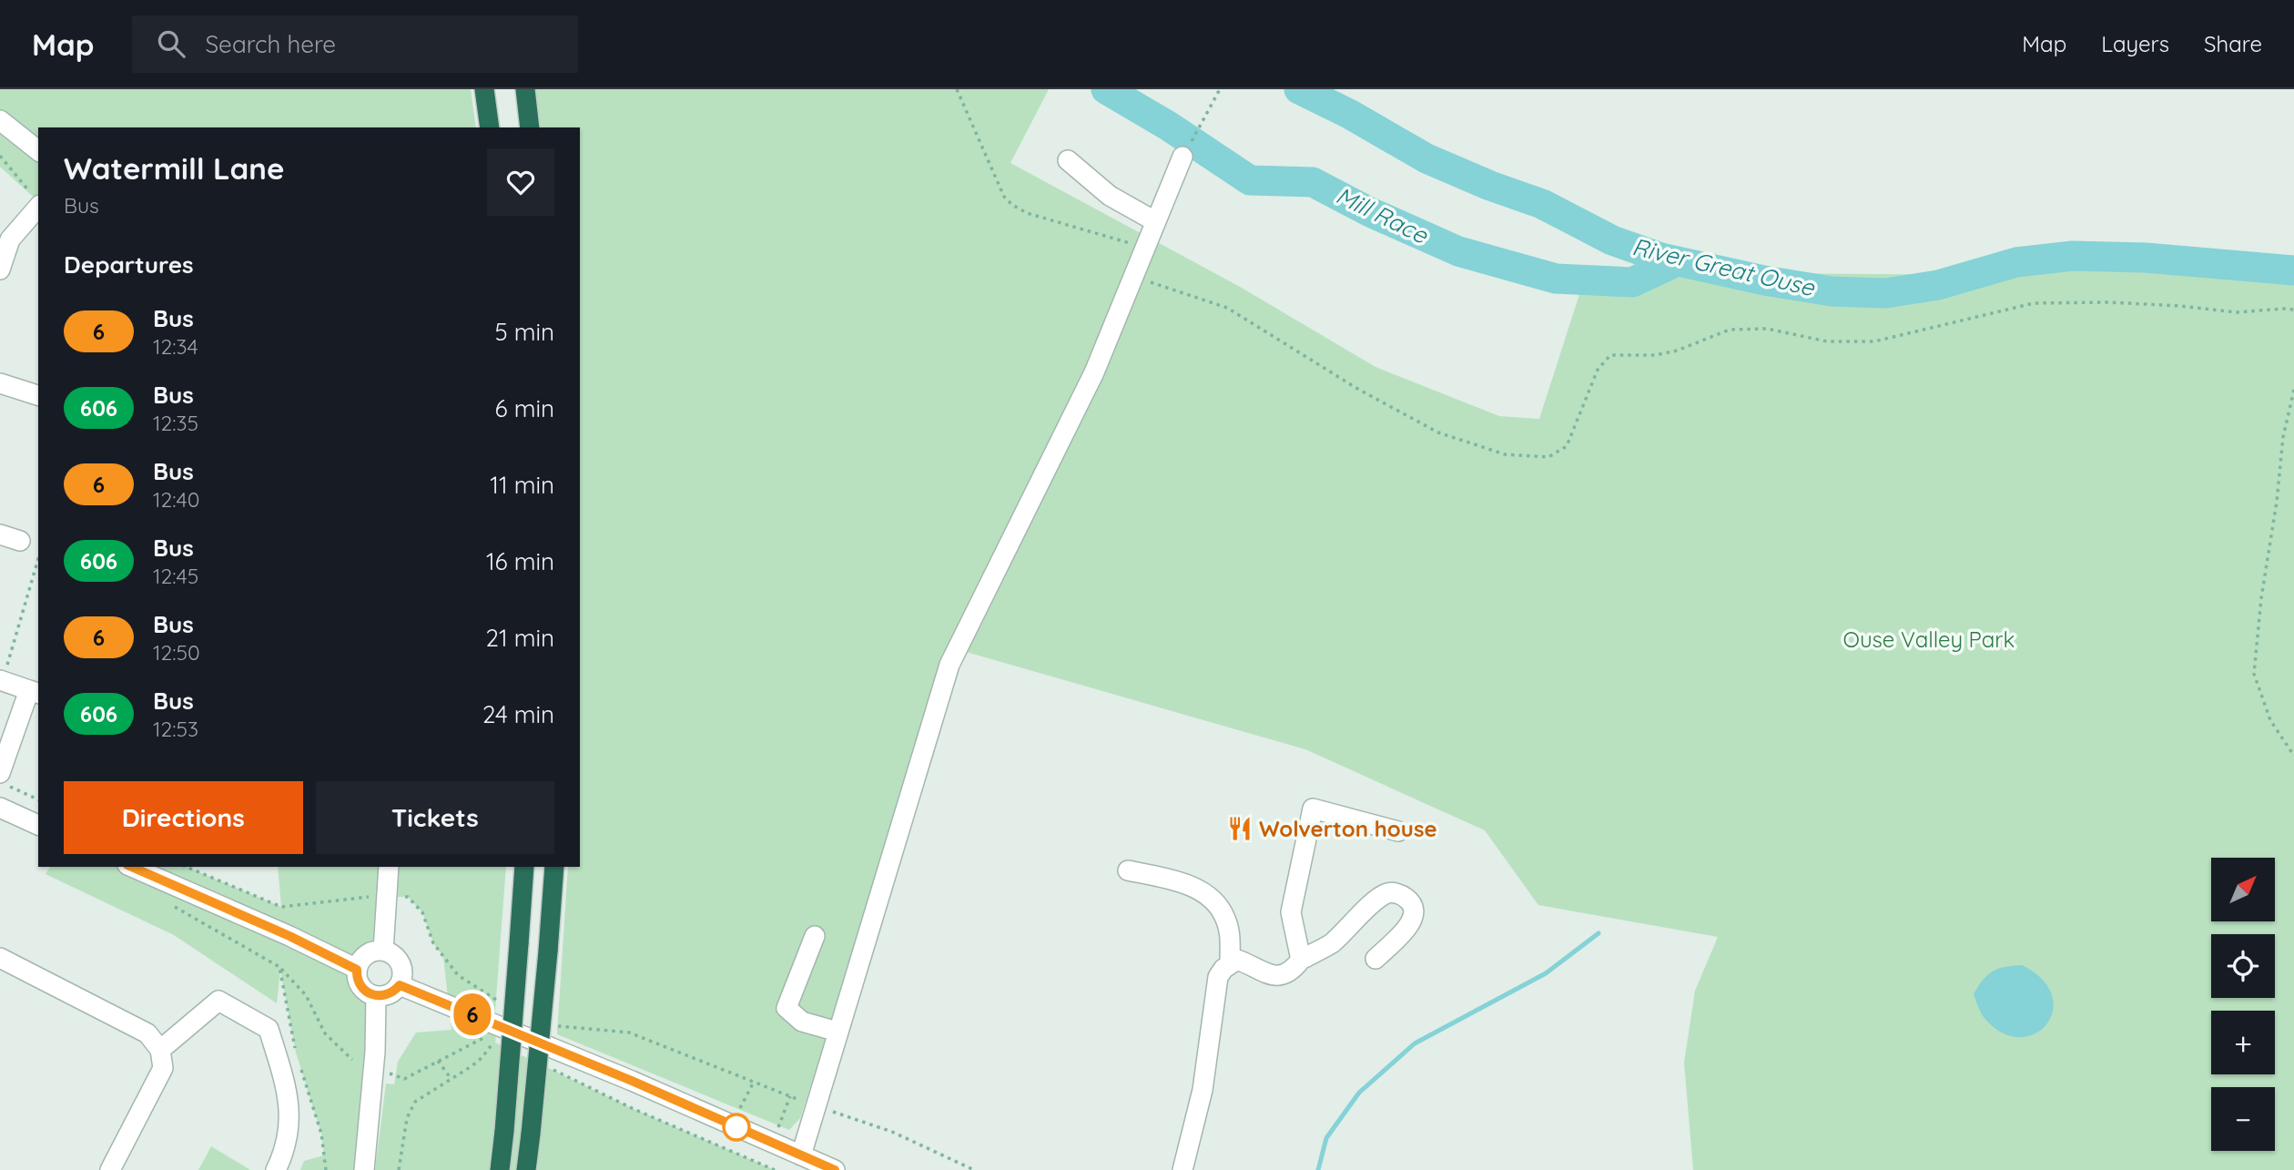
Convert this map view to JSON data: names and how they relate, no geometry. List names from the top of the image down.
{
  "water": ["Mill Race", "River Great Ouse"],
  "parks": ["Ouse Valley Park"],
  "places": {
    "restaurant": ["Wolverton house"]
  },
  "lines": ["bus line 6"],
  "north": "top right",
  "page": {
    "header": "Map",
    "search": "Search here",
    "nav": ["Map", "Layers", "Share"],
    "on_map": "6",
    "heading": [
      ["Watermill Lane", "Bus"],
      "Departures"
    ],
    "list": [
      {
        "mark": "6",
        "name": "Bus",
        "note": "12:34",
        "value": "5 min"
      },
      {
        "mark": "606",
        "name": "Bus",
        "note": "12:35",
        "value": "6 min"
      },
      {
        "mark": "6",
        "name": "Bus",
        "note": "12:40",
        "value": "11 min"
      },
      {
        "mark": "606",
        "name": "Bus",
        "note": "12:45",
        "value": "16 min"
      },
      {
        "mark": "6",
        "name": "Bus",
        "note": "12:50",
        "value": "21 min"
      },
      {
        "mark": "606",
        "name": "Bus",
        "note": "12:53",
        "value": "24 min"
      }
    ],
    "buttons": ["Directions", "Tickets"],
    "map_buttons": ["+", "−"]
  }
}
